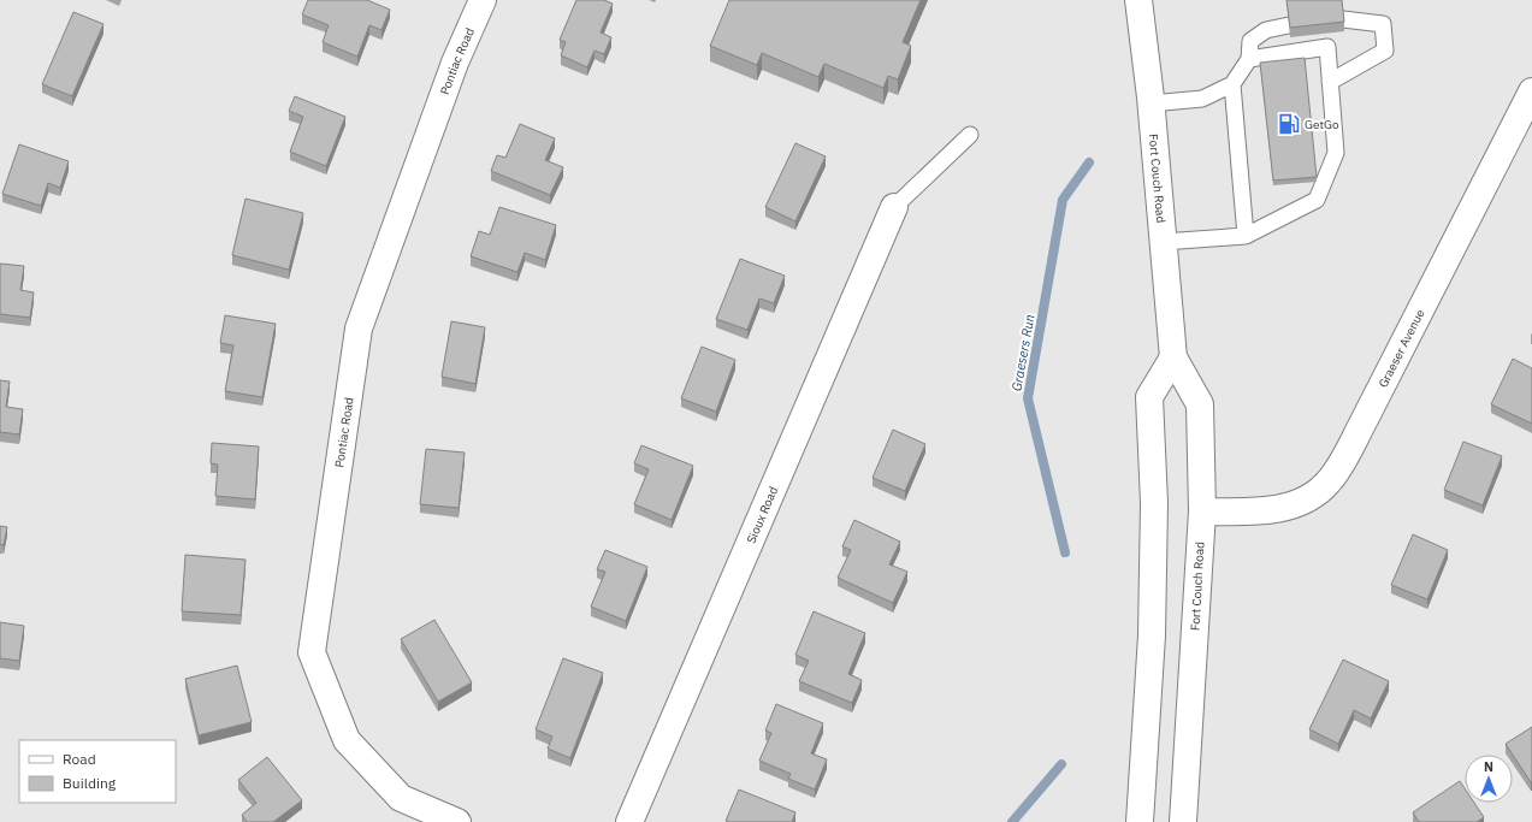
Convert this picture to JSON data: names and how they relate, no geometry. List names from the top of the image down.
{
  "streets": {
    "street": [
      "Pontiac Road",
      "Fort Couch Road",
      "Graeser Avenue",
      "Sioux Road"
    ]
  },
  "crossings": [
    ["Fort Couch Road", "Graeser Avenue"]
  ],
  "water": ["Graesers Run"],
  "places": {
    "fuel station": ["GetGo"]
  },
  "legend": ["Road", "Building"],
  "north": "top"
}
